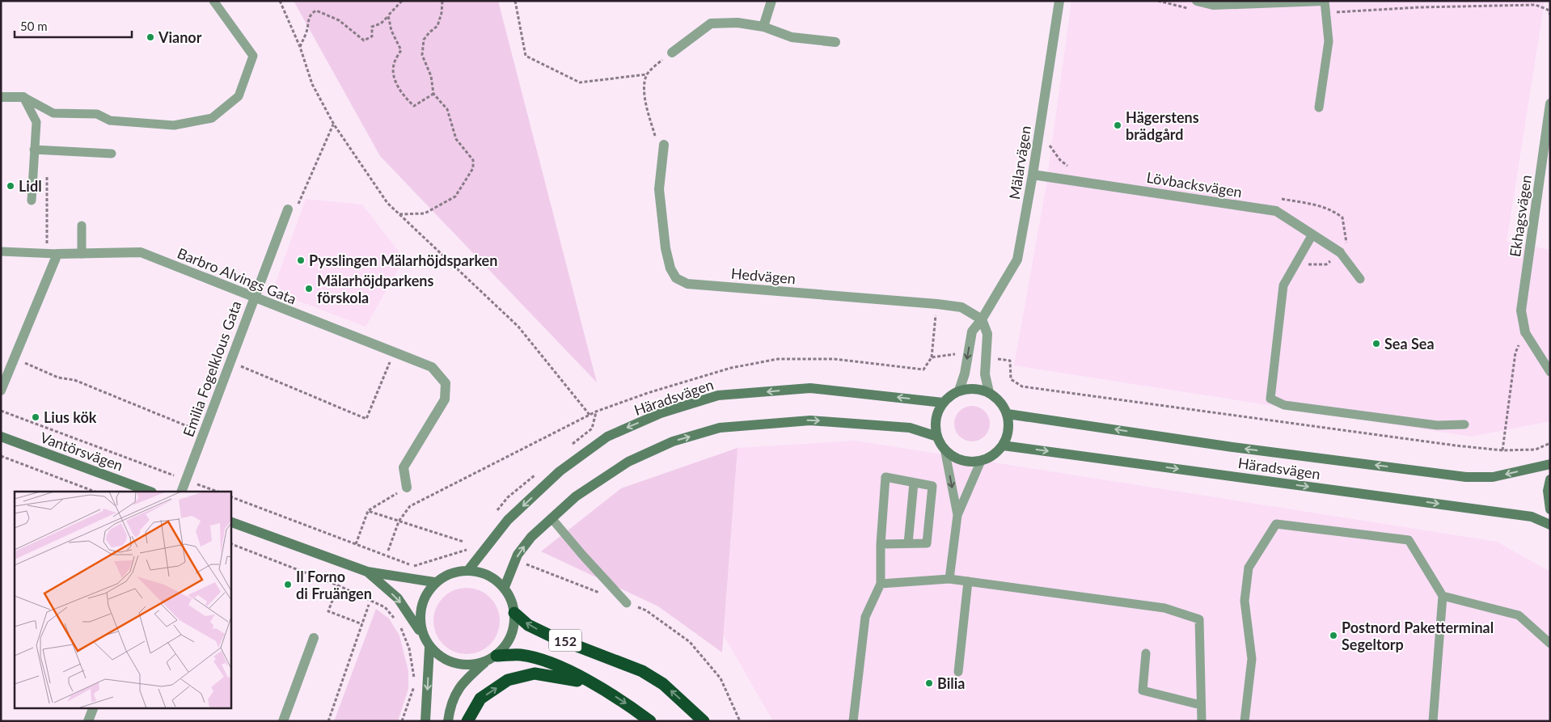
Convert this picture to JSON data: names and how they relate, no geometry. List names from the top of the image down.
{
  "streets": {
    "highway": ["152"],
    "main road": ["Häradsvägen", "Vantörsvägen"],
    "street": [
      "Mälarvägen",
      "Lövbacksvägen",
      "Ekhagsvägen",
      "Barbro Alvings Gata",
      "Hedvägen",
      "Emilia Fogelklous Gata"
    ]
  },
  "crossings": [
    ["Mälarvägen", "Lövbacksvägen"],
    ["Mälarvägen", "Hedvägen"],
    ["Mälarvägen", "Häradsvägen"],
    ["Barbro Alvings Gata", "Emilia Fogelklous Gata"],
    ["Häradsvägen", "152"]
  ],
  "places": [
    "Vianor",
    "Hägerstens brädgård",
    "Lidl",
    "Pysslingen Mälarhöjdsparken",
    "Mälarhöjdparkens förskola",
    "Sea Sea",
    "Lius kök",
    "Il Forno di Fruängen",
    "Postnord Paketterminal Segeltorp",
    "Bilia"
  ],
  "scale_bar": "50 m"
}
